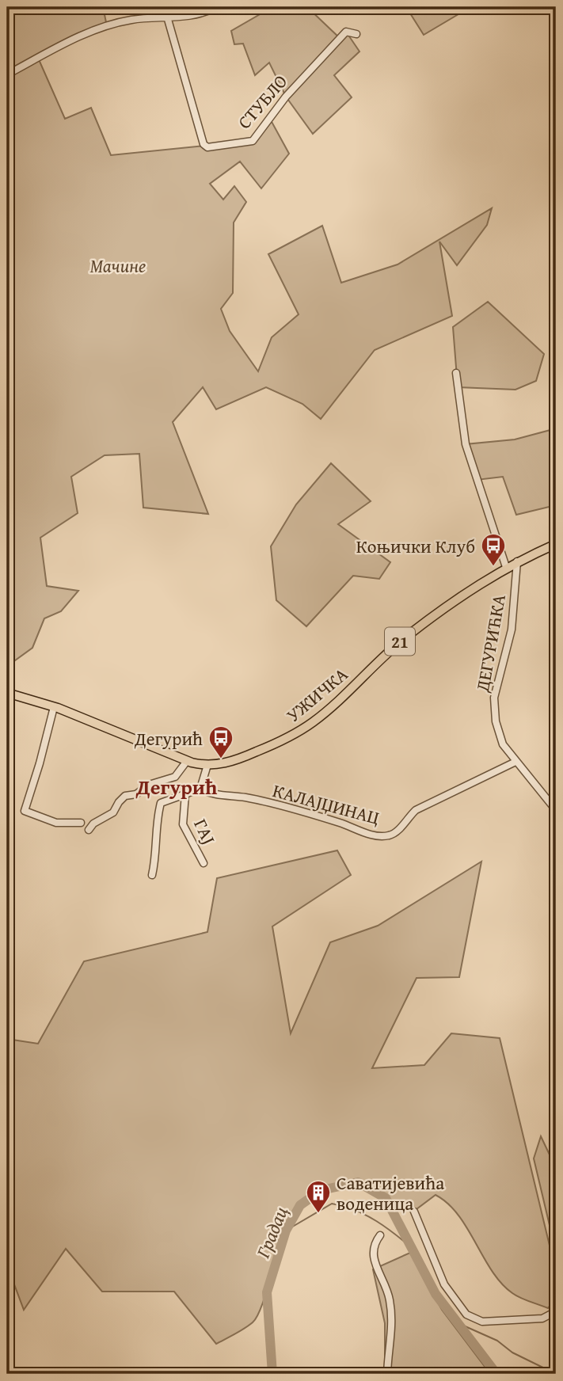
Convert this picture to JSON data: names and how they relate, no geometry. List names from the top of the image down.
{
  "streets": {
    "main road": ["21", "УЖИЧКА"],
    "street": [
      "СТУБЛО",
      "ДЕГУРИЋКА",
      "КАЛАЈЏИНАЦ",
      "ГАЈ"
    ]
  },
  "crossings": [
    ["ДЕГУРИЋКА", "УЖИЧКА"],
    ["ДЕГУРИЋКА", "КАЛАЈЏИНАЦ"]
  ],
  "districts": ["Дегурић"],
  "water": ["Градац"],
  "parks": ["Мачине"],
  "places": {
    "bus stop": ["Коњички Клуб", "Дегурић"],
    "building": ["Саватијевића воденица"]
  }
}
